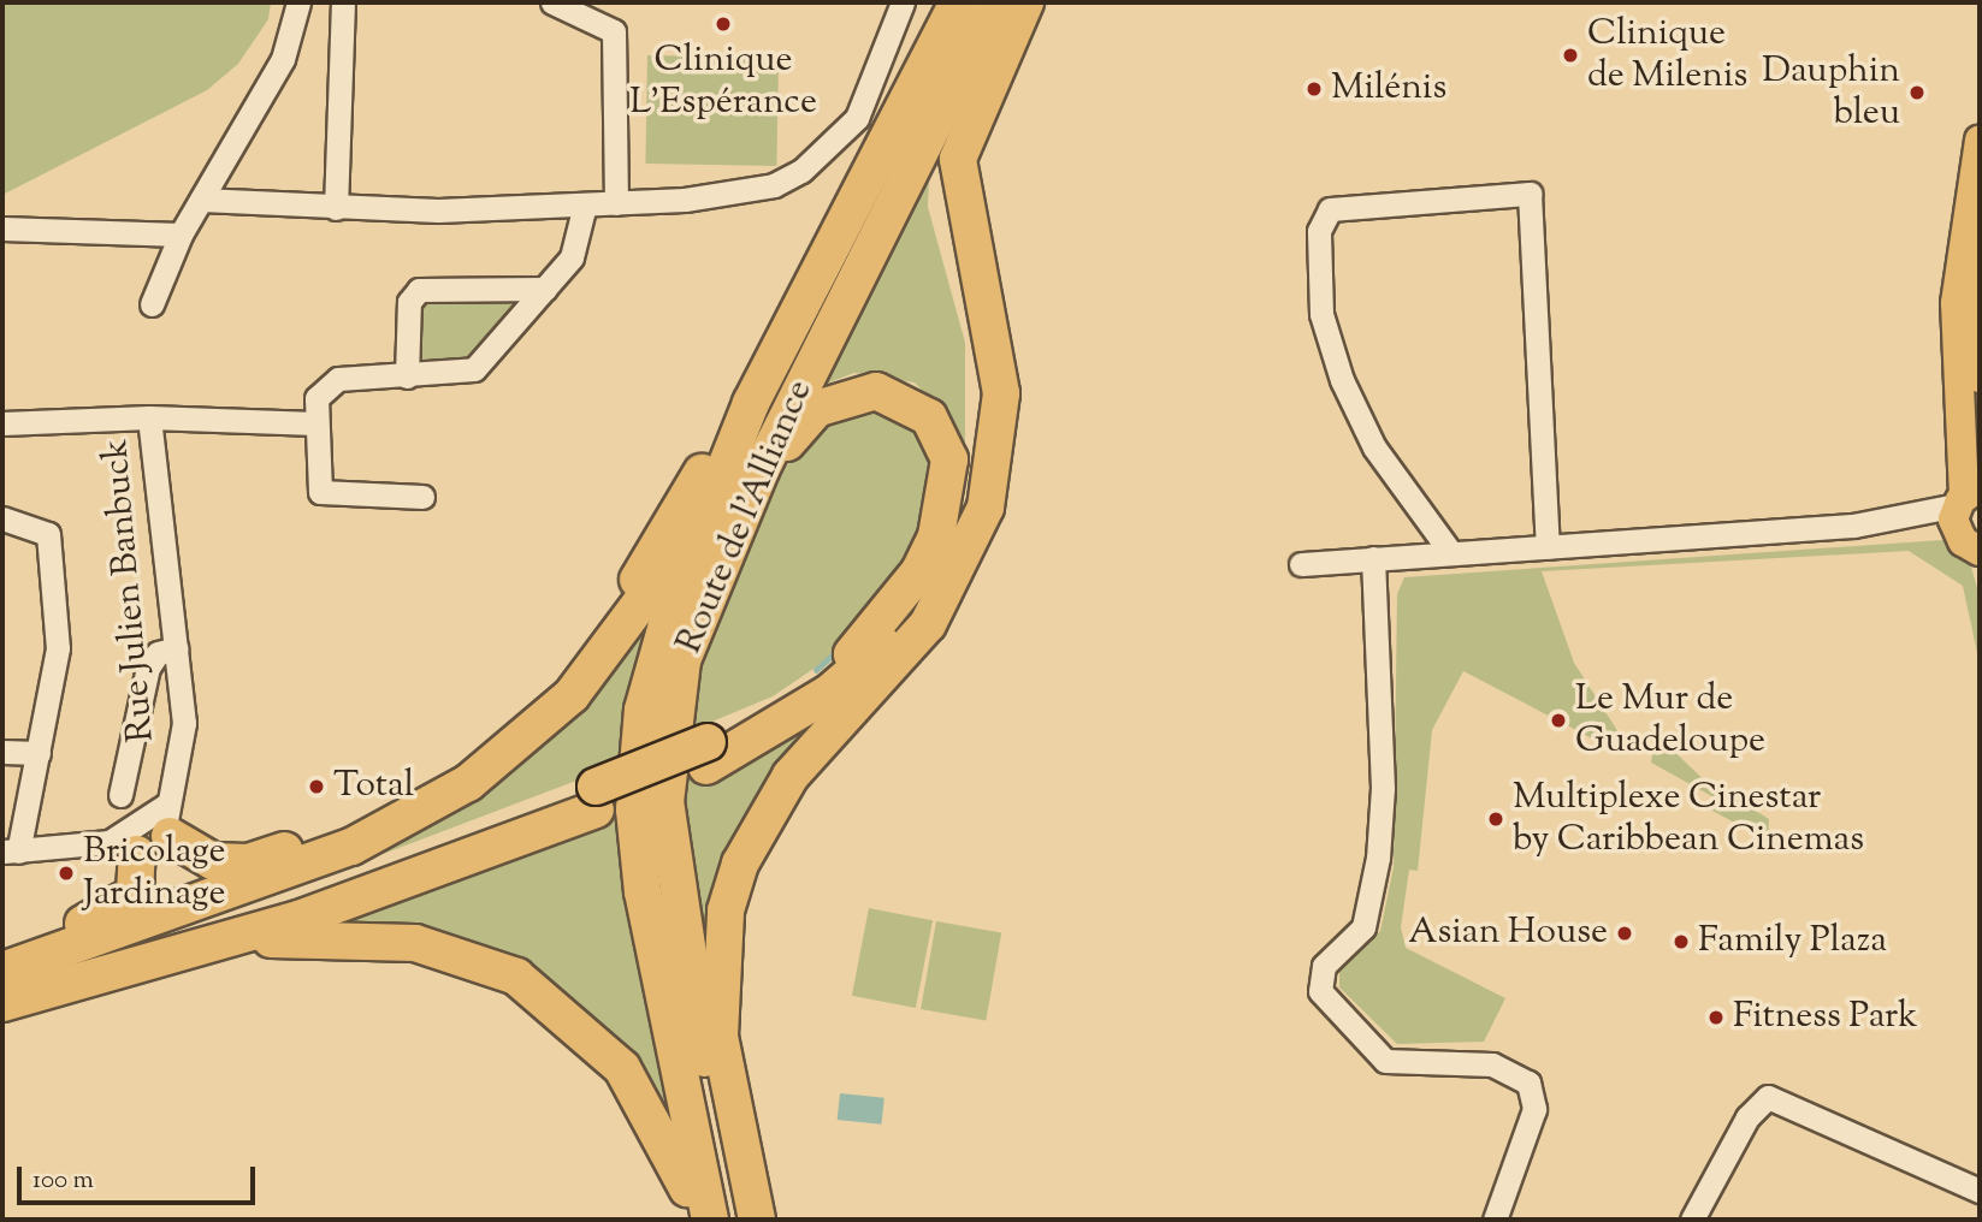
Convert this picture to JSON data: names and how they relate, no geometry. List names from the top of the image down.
{
  "streets": {
    "highway": ["Route de l'Alliance"],
    "street": ["Rue Julien Banbuck"]
  },
  "places": [
    "Clinique L'Espérance",
    "Clinique de Milenis",
    "Milénis",
    "Dauphin bleu",
    "Le Mur de Guadeloupe",
    "Total",
    "Multiplexe Cinestar by Caribbean Cinemas",
    "Bricolage Jardinage",
    "Asian House",
    "Family Plaza",
    "Fitness Park"
  ],
  "scale_bar": "100 m"
}
